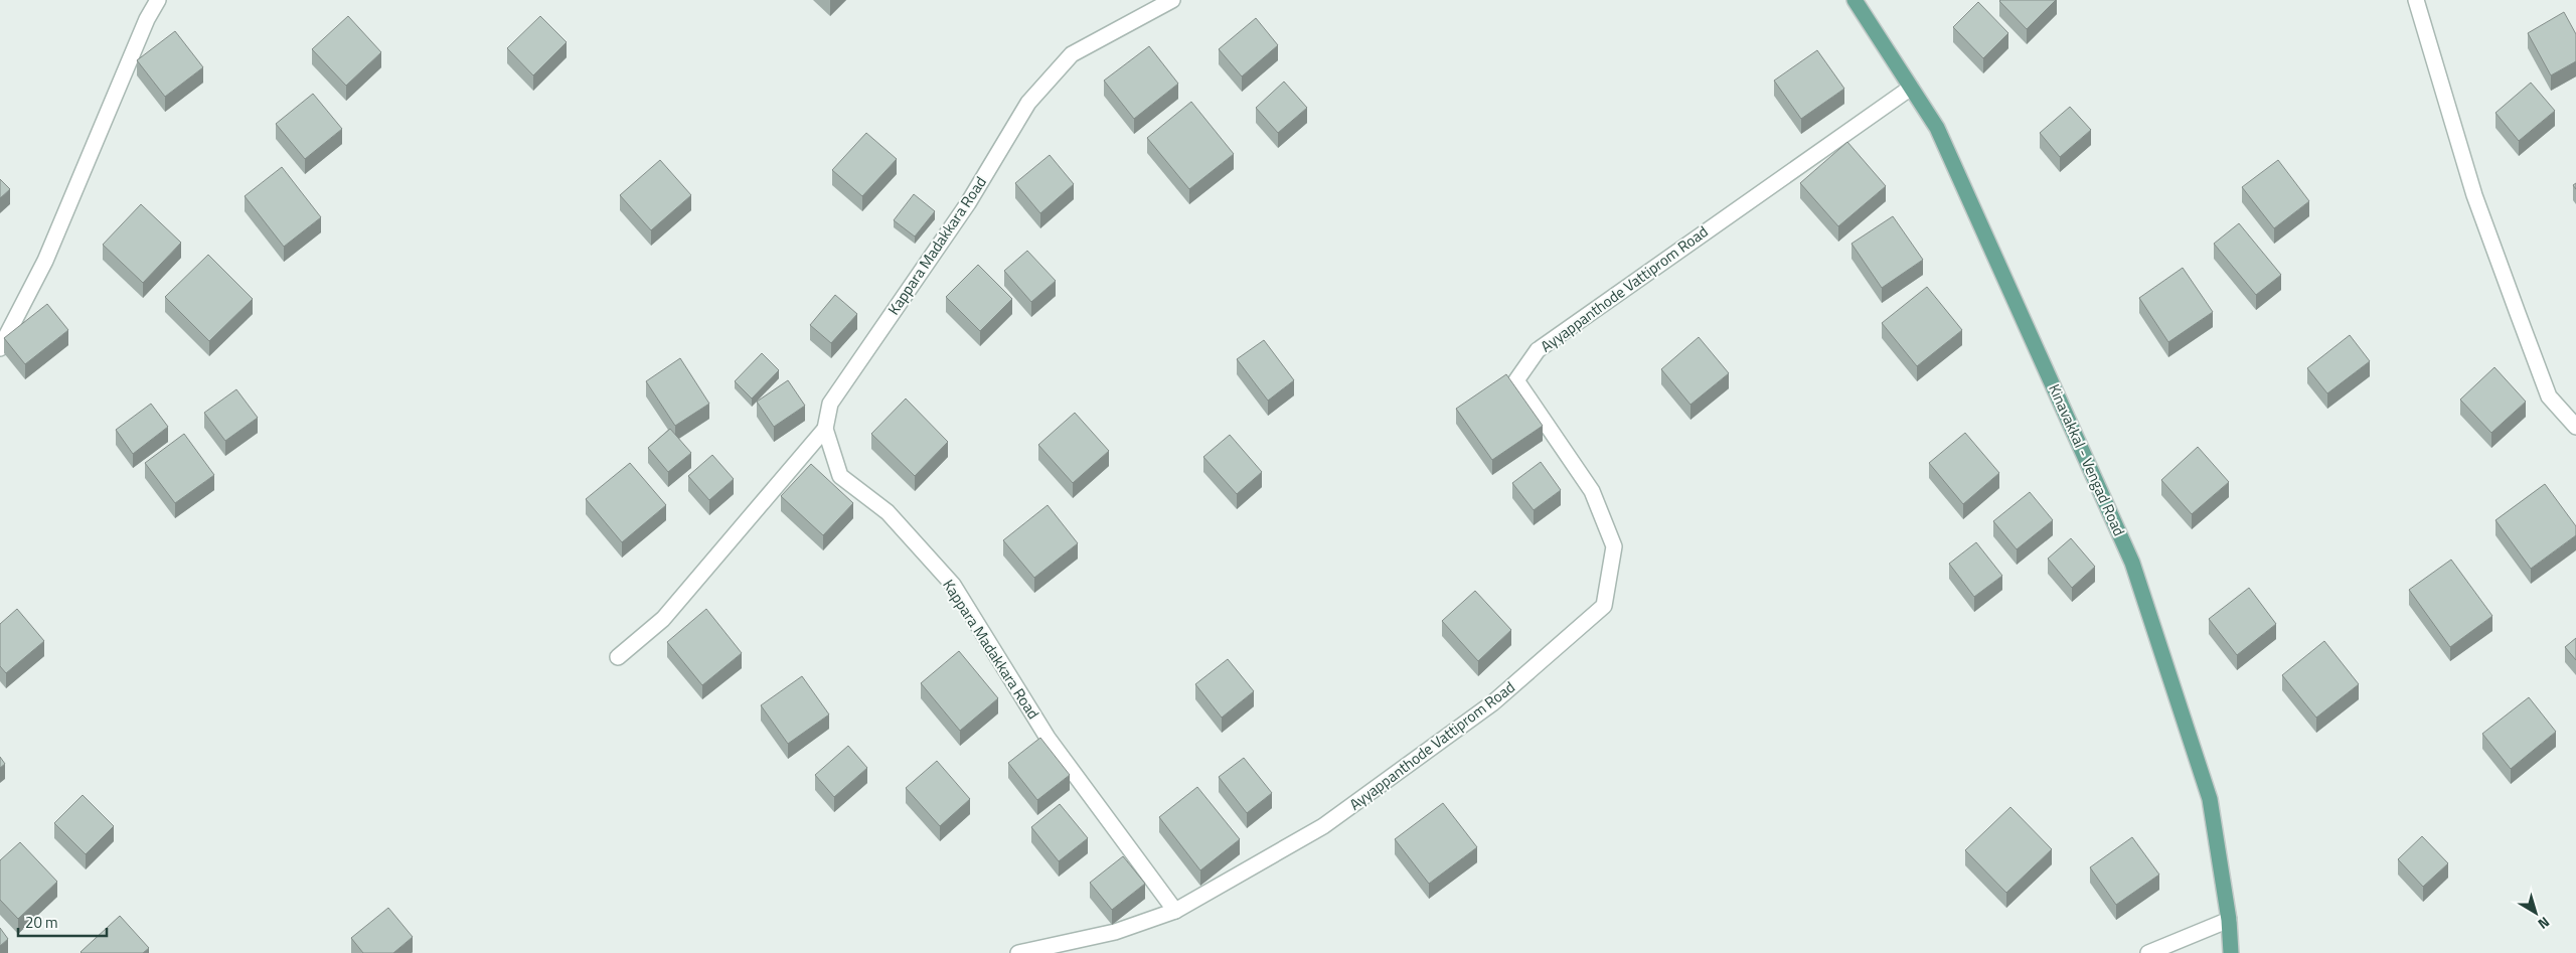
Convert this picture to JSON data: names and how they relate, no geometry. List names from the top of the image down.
{
  "streets": {
    "main road": ["Kinavakkal - Vengad Road"],
    "street": ["Kappara Madakkara Road", "Ayyappanthode Vattiprom Road"]
  },
  "crossings": [
    ["Kappara Madakkara Road", "Ayyappanthode Vattiprom Road"],
    ["Ayyappanthode Vattiprom Road", "Kinavakkal - Vengad Road"]
  ],
  "scale_bar": "20 m",
  "north": "bottom right"
}
